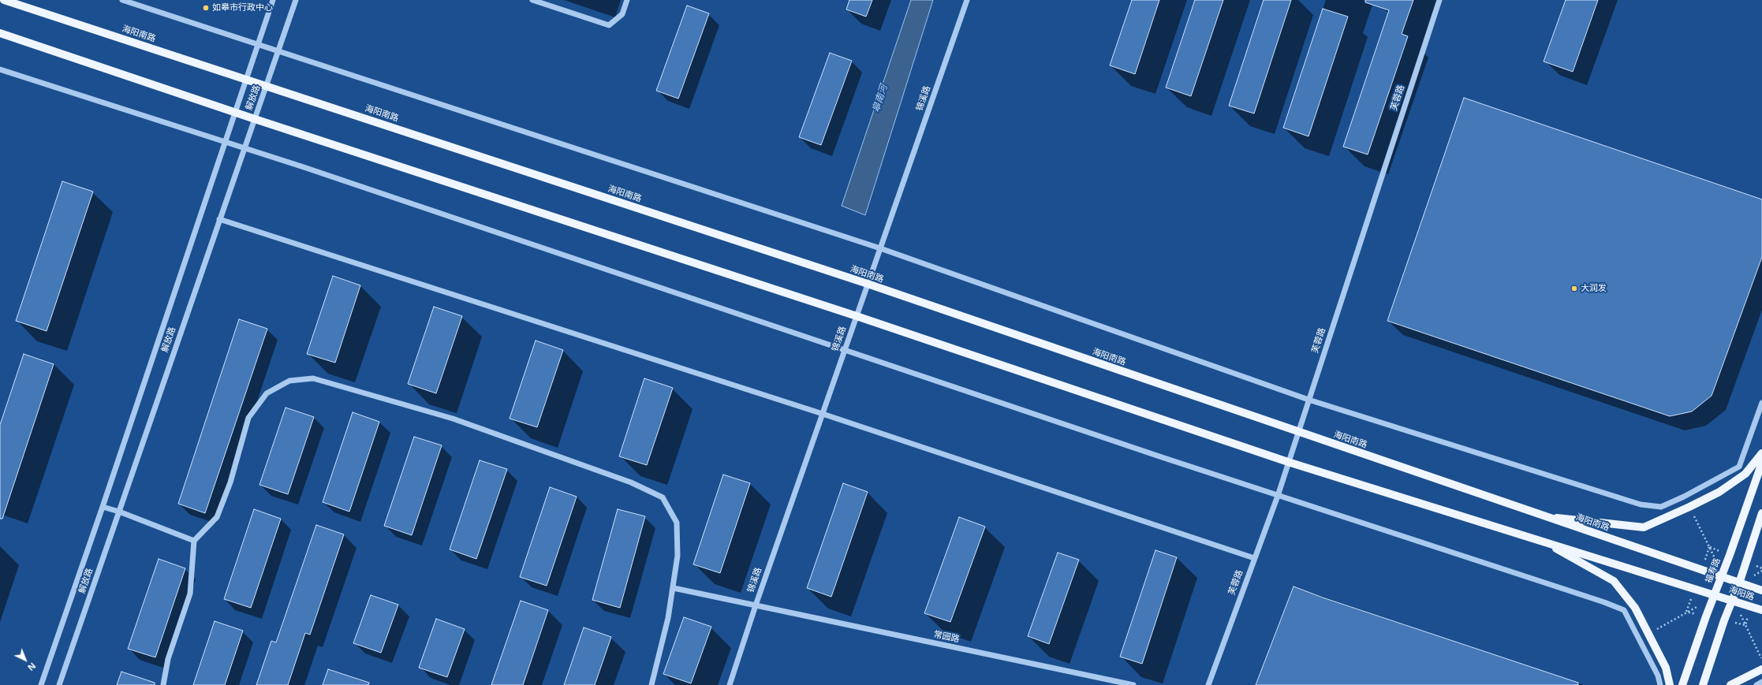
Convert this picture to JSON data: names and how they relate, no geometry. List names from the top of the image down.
{
  "streets": {
    "main road": ["海阳南路", "福寿路", "海阳路"],
    "street": [
      "解放路",
      "芙蓉路",
      "锦溪路",
      "常园路"
    ]
  },
  "crossings": [
    ["海阳南路", "解放路"],
    ["海阳南路", "芙蓉路"],
    ["海阳南路", "锦溪路"],
    ["海阳南路", "福寿路"],
    ["海阳南路", "海阳路"],
    ["锦溪路", "常园路"],
    ["福寿路", "海阳路"]
  ],
  "water": ["皋南河"],
  "places": ["如皋市行政中心", "大润发"],
  "north": "bottom right"
}
